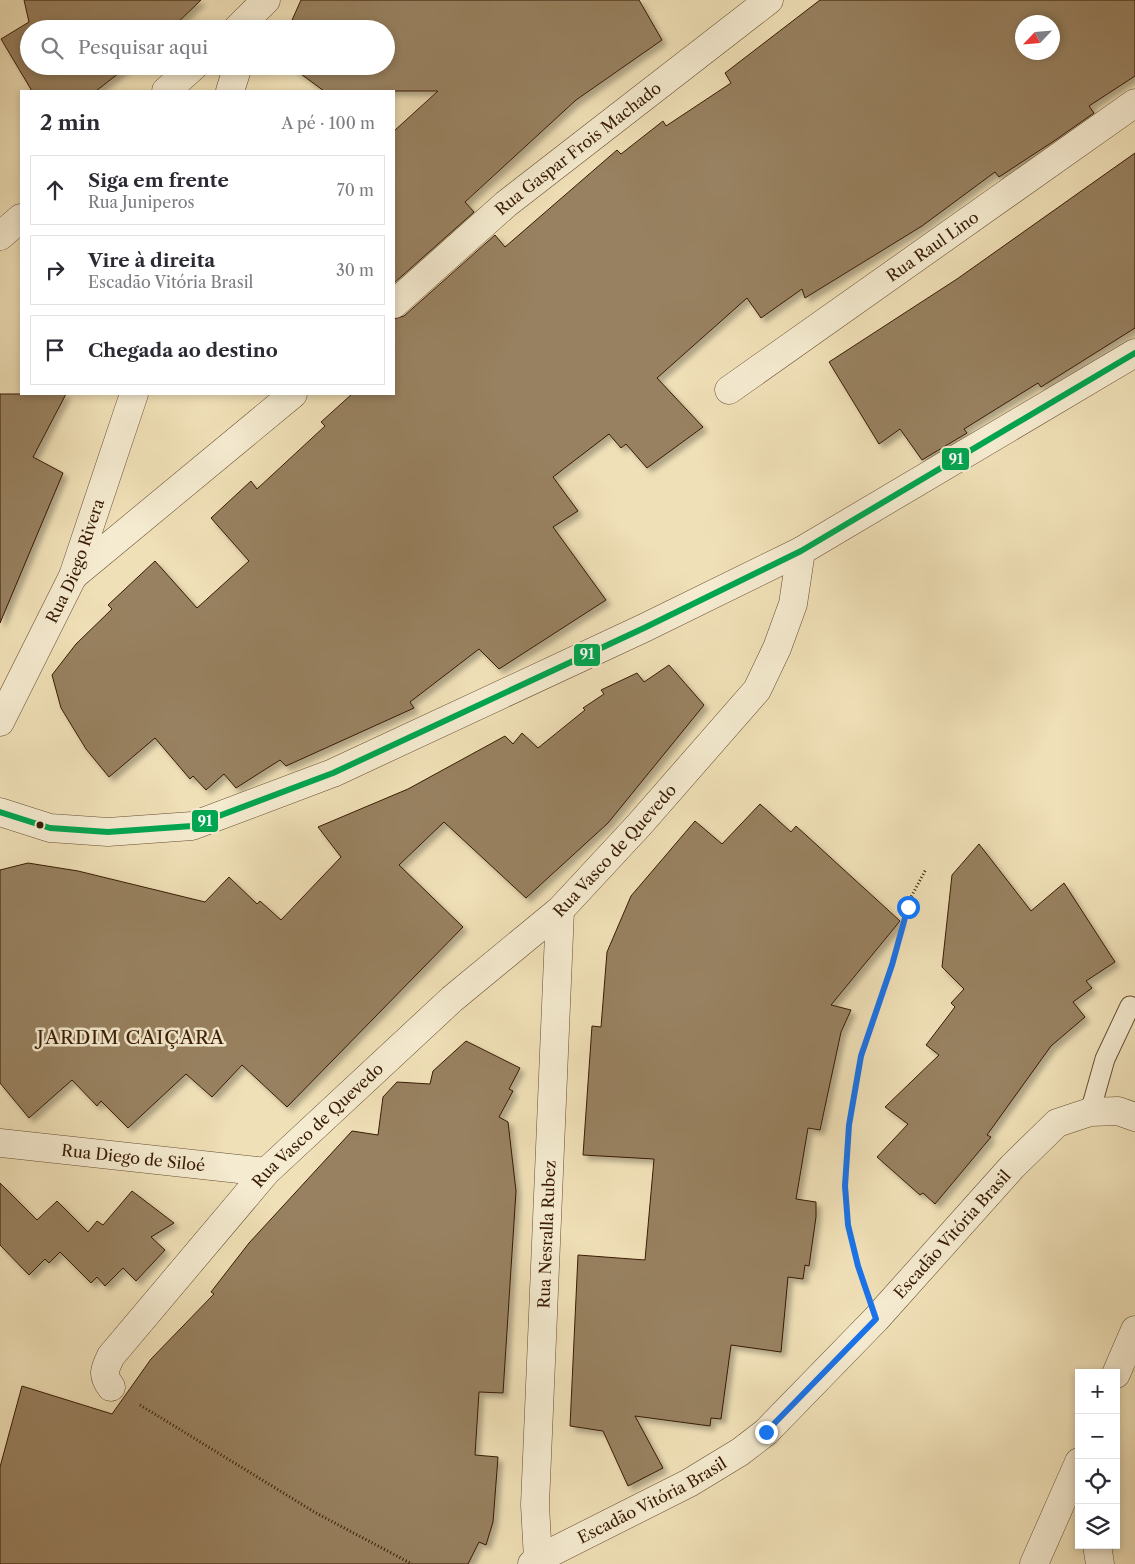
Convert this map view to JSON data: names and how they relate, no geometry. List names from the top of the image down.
{
  "streets": {
    "street": [
      "Rua Gaspar Frois Machado",
      "Rua Raul Lino",
      "Rua Diego Rivera",
      "Rua Vasco de Quevedo",
      "Rua Diego de Siloé",
      "Escadão Vitória Brasil",
      "Rua Nesralla Rubez"
    ]
  },
  "crossings": [
    ["Rua Vasco de Quevedo", "Rua Diego de Siloé"],
    ["Rua Vasco de Quevedo", "Rua Nesralla Rubez"],
    ["Escadão Vitória Brasil", "Rua Nesralla Rubez"]
  ],
  "districts": ["JARDIM CAIÇARA"],
  "lines": ["transit line 91"],
  "north": "bottom left",
  "page": {
    "search": "Pesquisar aqui",
    "heading": ["2 min", "A pé · 100 m"],
    "list": [
      ["Siga em frente", "Rua Juniperos", "70 m"],
      ["Vire à direita", "Escadão Vitória Brasil", "30 m"],
      "Chegada ao destino"
    ],
    "map_buttons": ["+", "−"]
  }
}
